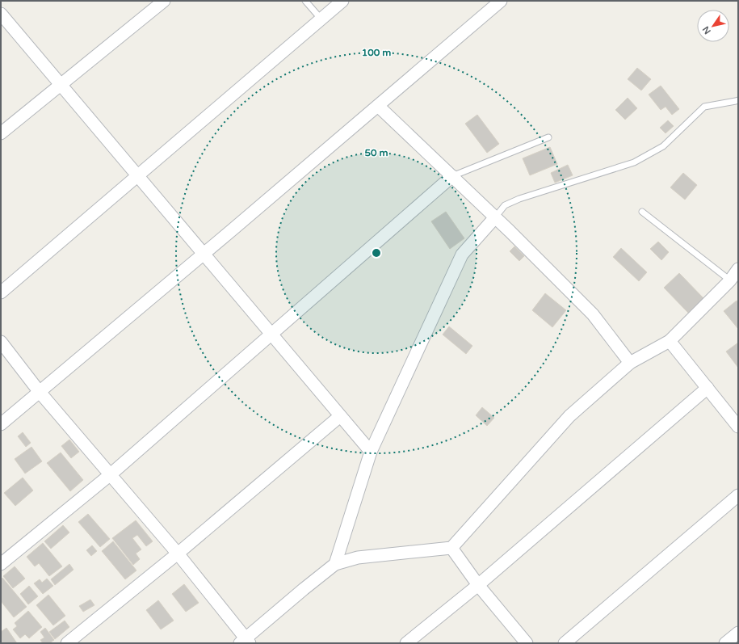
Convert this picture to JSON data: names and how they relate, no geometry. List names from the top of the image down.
{
  "north": "bottom left",
  "rings": ["100 m", "50 m"]
}
